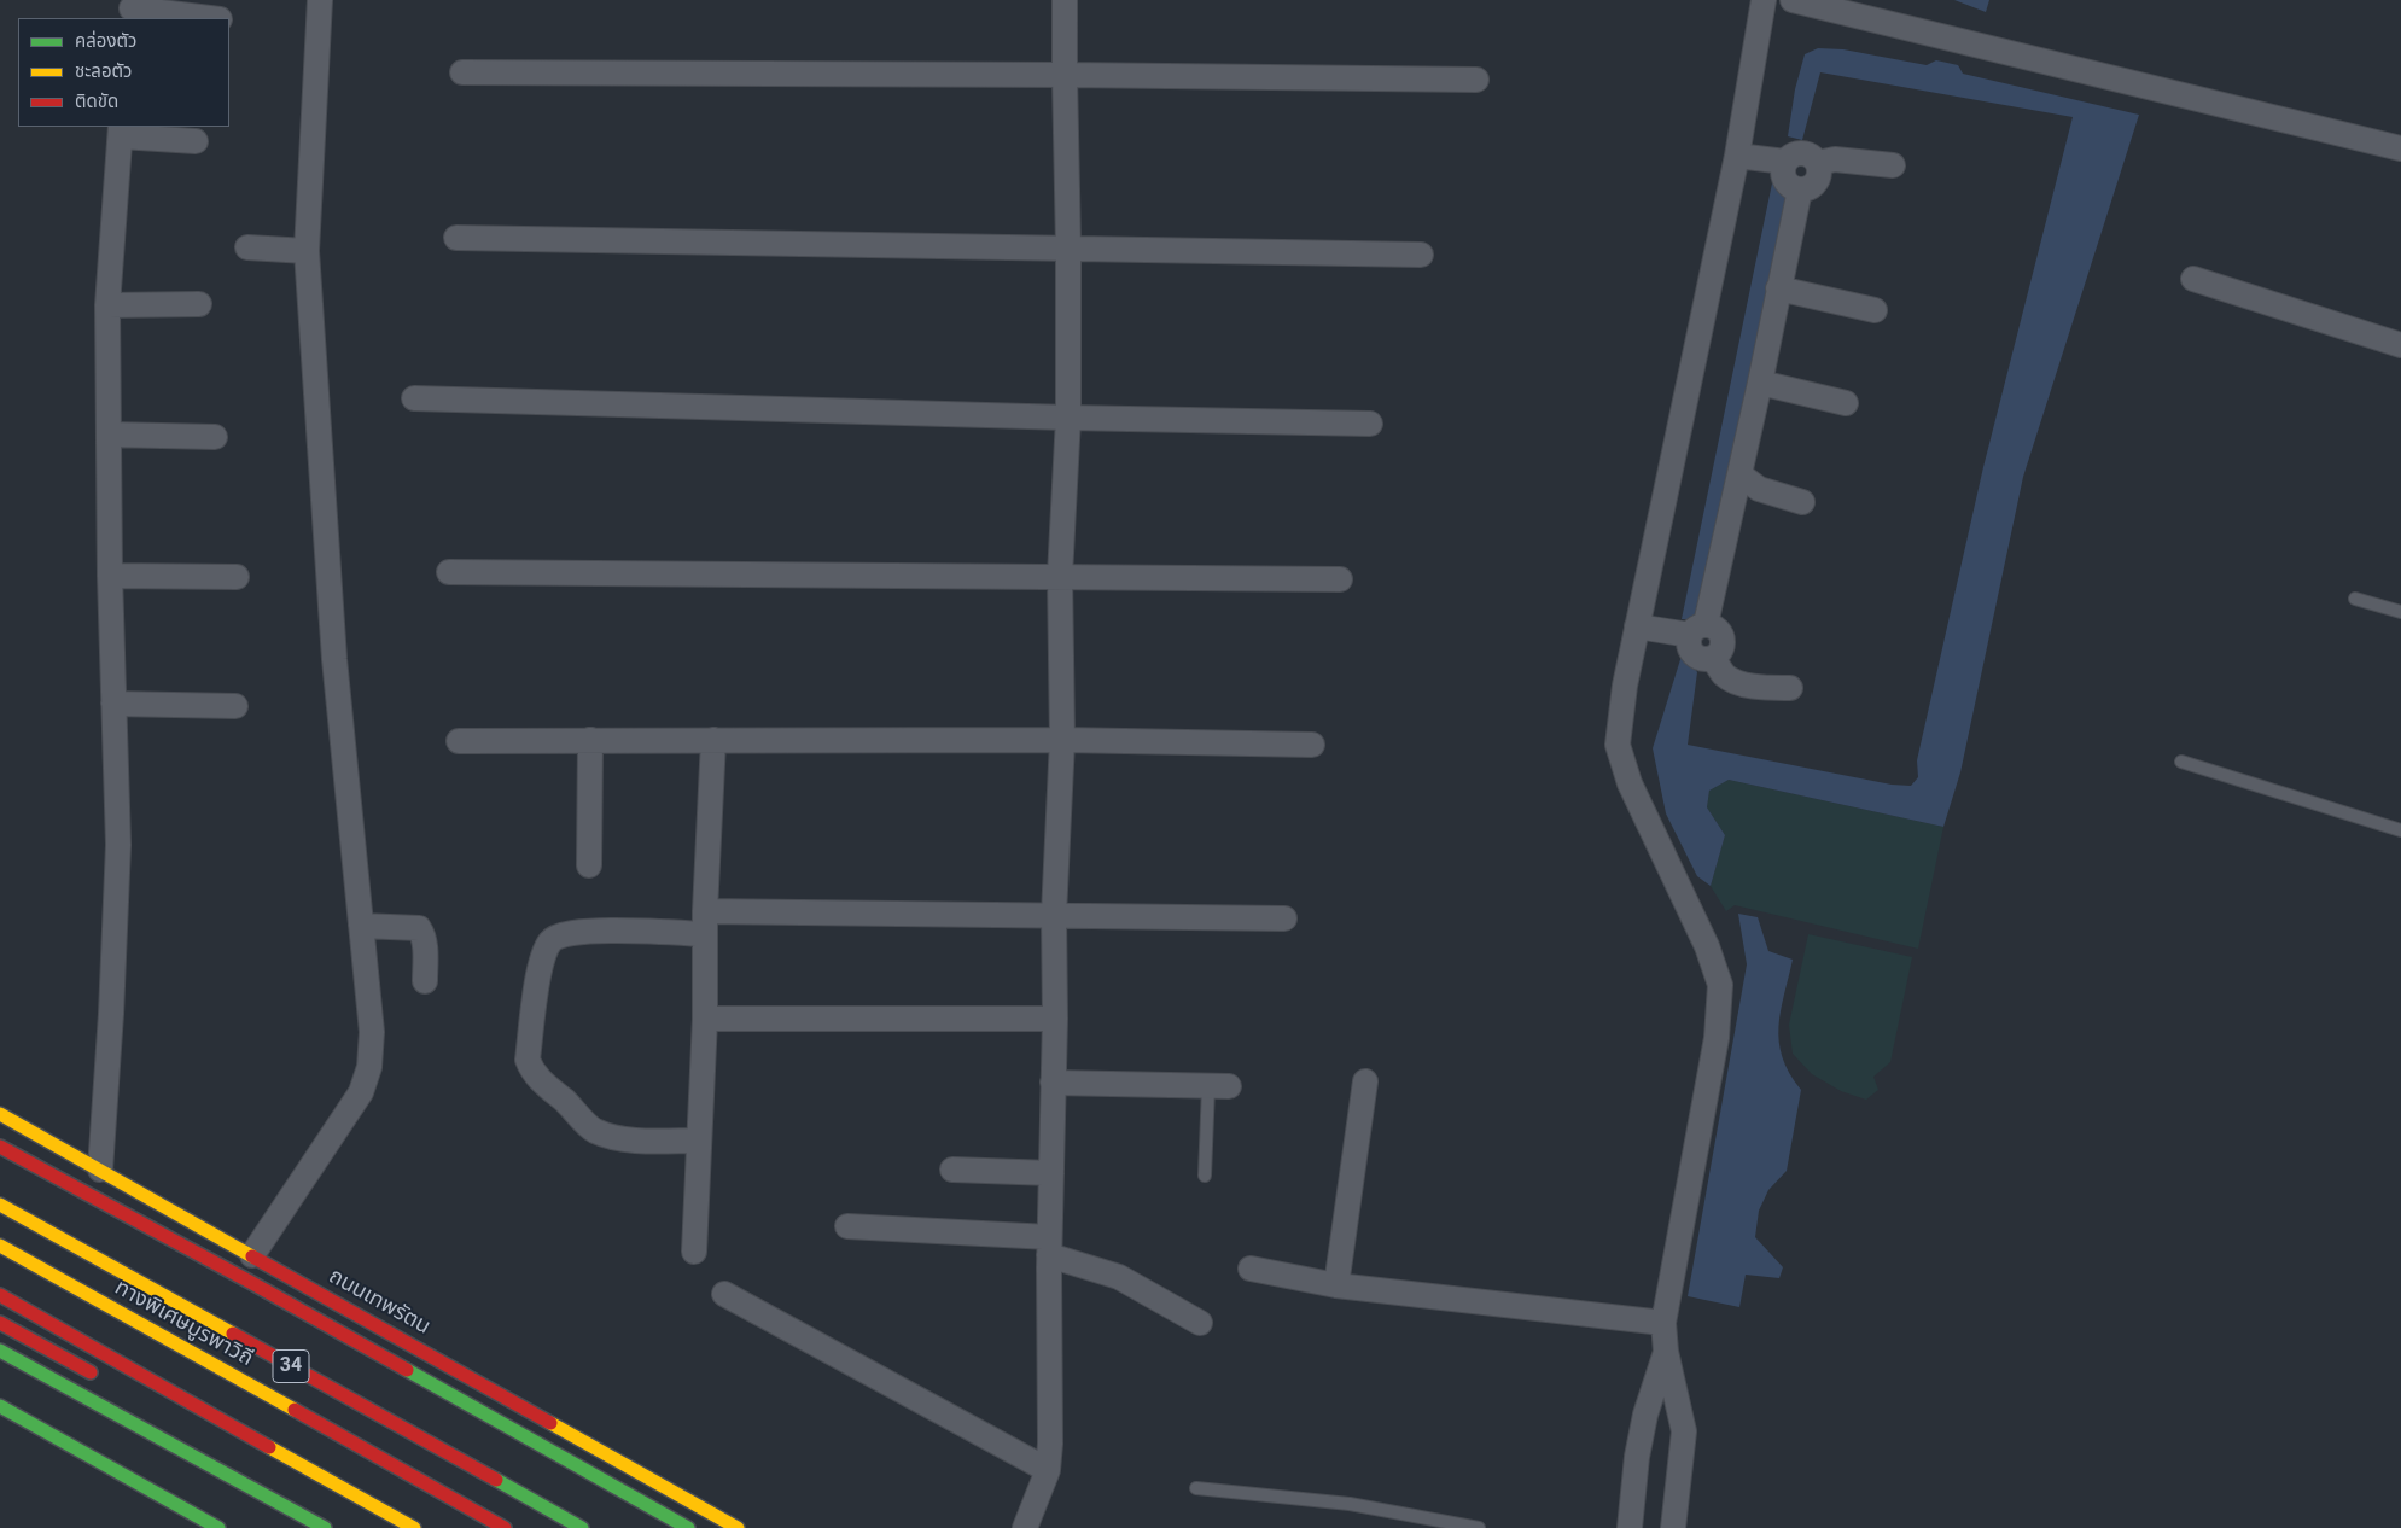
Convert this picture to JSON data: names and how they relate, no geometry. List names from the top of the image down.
{
  "streets": {
    "main road": ["ถนนเทพรัตน", "ทางพิเศษบูรพาวิถี", "34"]
  },
  "legend": ["คล่องตัว", "ชะลอตัว", "ติดขัด"]
}
